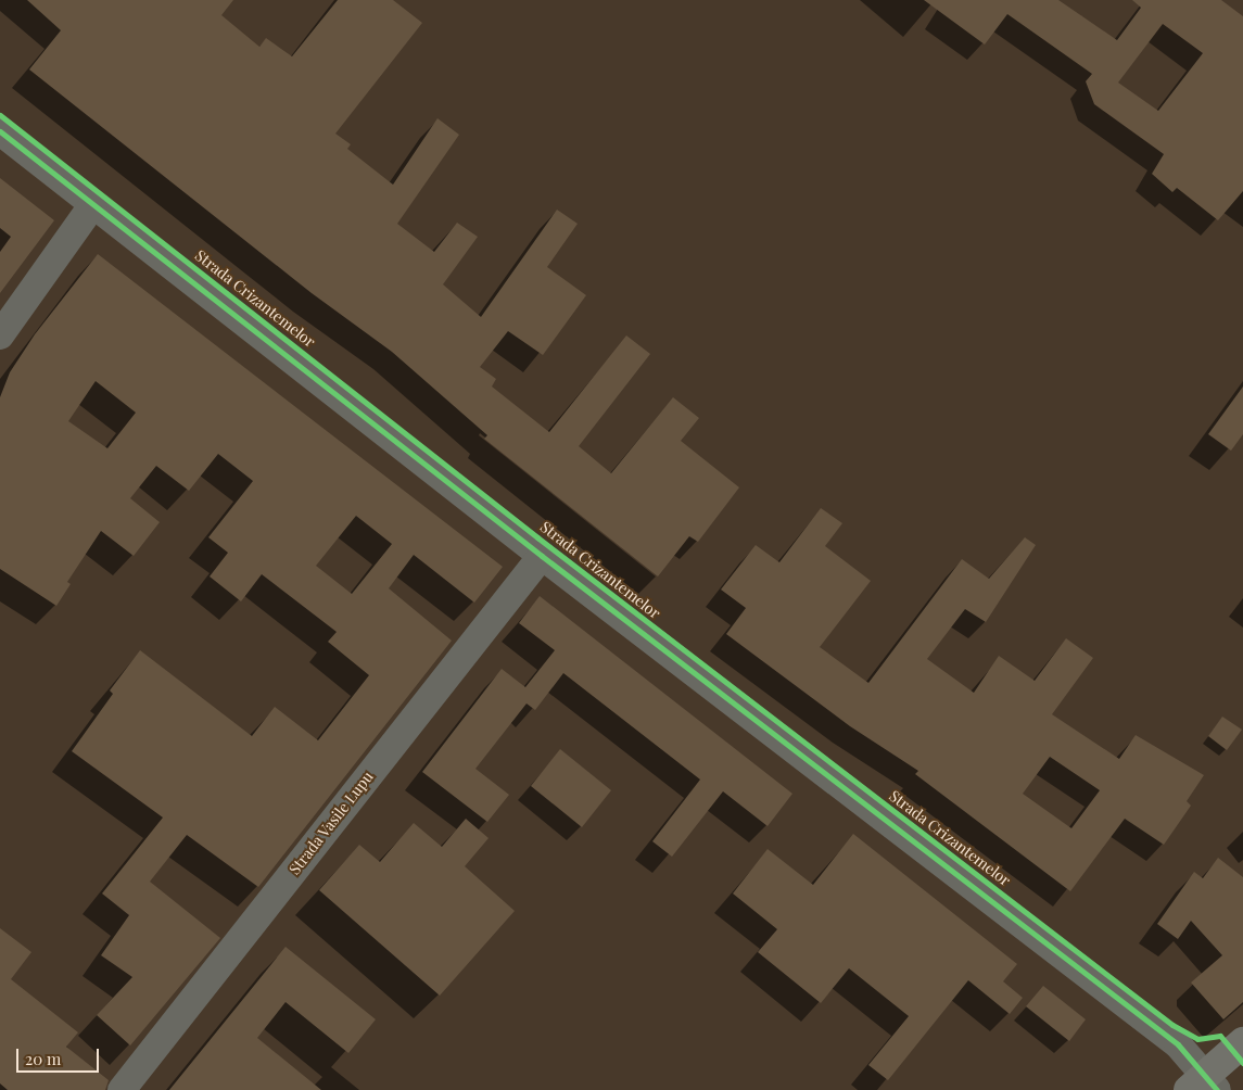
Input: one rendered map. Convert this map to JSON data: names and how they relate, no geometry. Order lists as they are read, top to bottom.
{
  "streets": {
    "street": ["Strada Crizantemelor", "Strada Vasile Lupu"]
  },
  "crossings": [
    ["Strada Crizantemelor", "Strada Vasile Lupu"]
  ],
  "scale_bar": "20 m"
}
